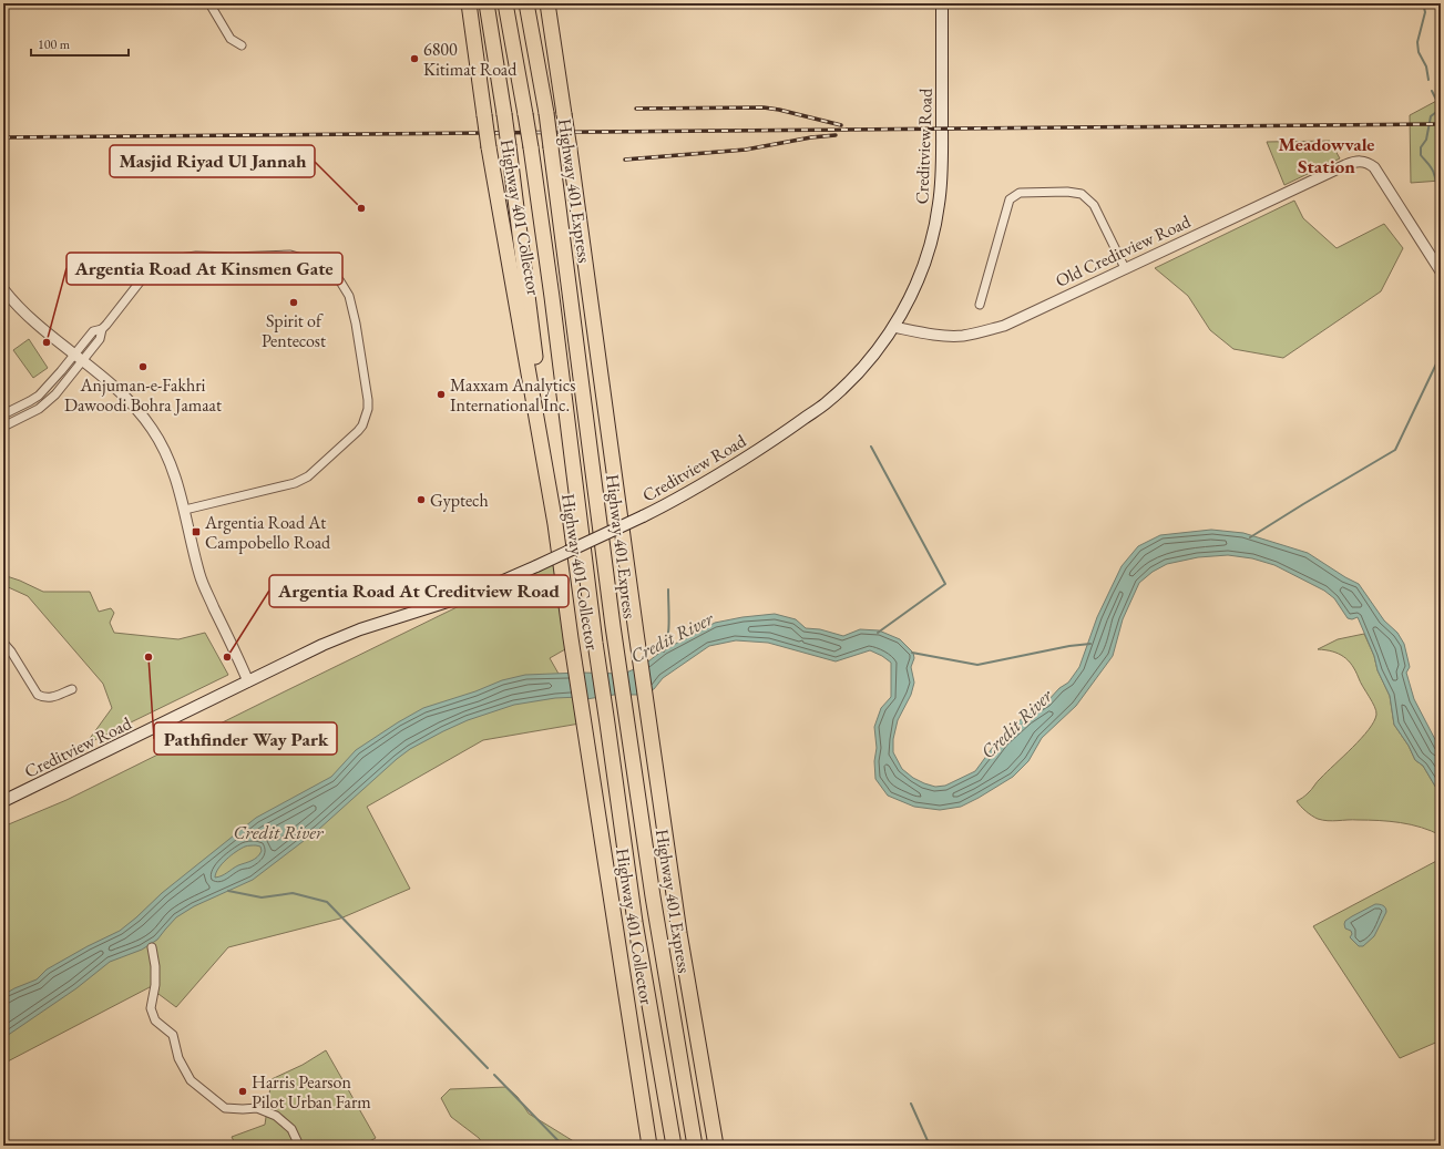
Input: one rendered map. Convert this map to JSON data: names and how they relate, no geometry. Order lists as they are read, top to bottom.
{
  "streets": {
    "highway": ["Highway 401 Express", "Highway 401 Collector"],
    "main road": ["Creditview Road"],
    "street": ["Old Creditview Road"]
  },
  "crossings": [
    ["Creditview Road", "Old Creditview Road"]
  ],
  "districts": ["Meadowvale Station"],
  "water": ["Credit River"],
  "places": {
    "other": [
      "6800 Kitimat Road",
      "Masjid Riyad Ul Jannah",
      "Spirit of Pentecost",
      "Argentia Road At Kinsmen Gate",
      "Anjuman-e-Fakhri Dawoodi Bohra Jamaat",
      "Maxxam Analytics International Inc.",
      "Gyptech",
      "Pathfinder Way Park",
      "Argentia Road At Creditview Road",
      "Harris Pearson Pilot Urban Farm"
    ],
    "transit": ["Argentia Road At Campobello Road"]
  },
  "scale_bar": "100 m"
}
